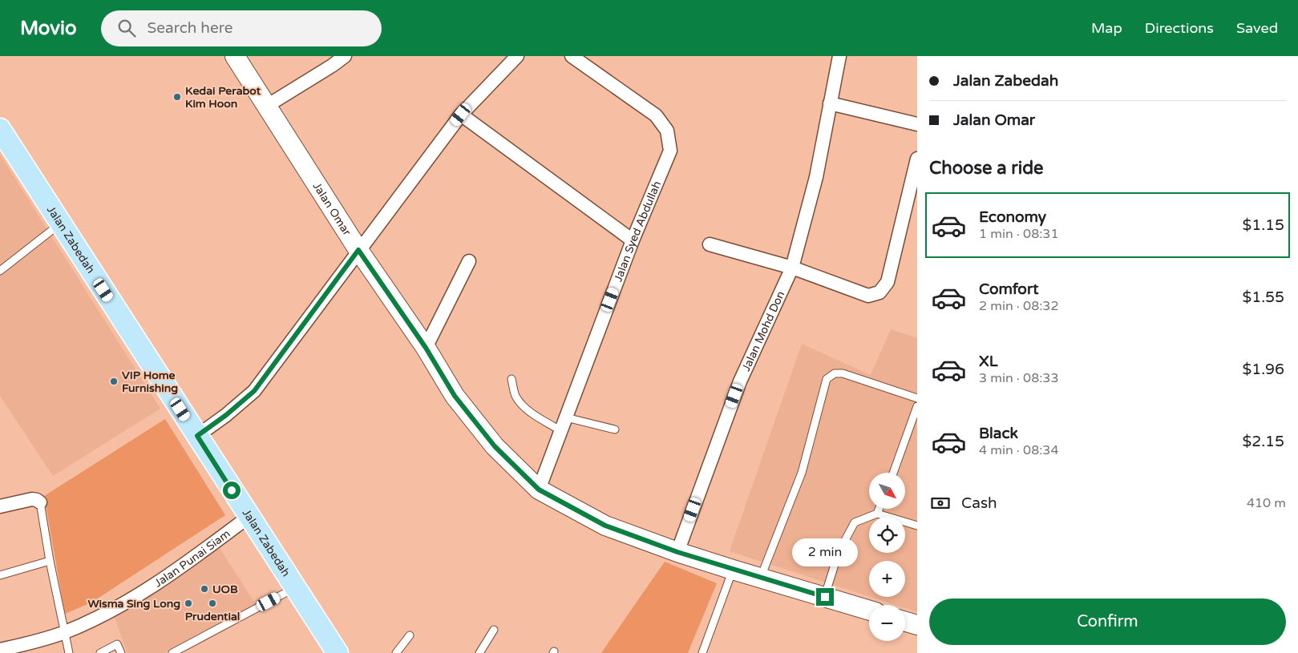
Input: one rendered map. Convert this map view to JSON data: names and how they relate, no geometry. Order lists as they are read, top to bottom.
{
  "streets": {
    "main road": ["Jalan Zabedah"],
    "street": [
      "Jalan Omar",
      "Jalan Syed Abdullah",
      "Jalan Mohd Don",
      "Jalan Punai Siam"
    ]
  },
  "crossings": [
    ["Jalan Omar", "Jalan Syed Abdullah"],
    ["Jalan Omar", "Jalan Mohd Don"],
    ["Jalan Zabedah", "Jalan Punai Siam"]
  ],
  "places": [
    "Kedai Perabot Kim Hoon",
    "VIP Home Furnishing",
    "UOB",
    "Wisma Sing Long",
    "Prudential"
  ],
  "north": "bottom right",
  "page": {
    "header": "Movio",
    "search": "Search here",
    "nav": ["Map", "Directions", "Saved"],
    "banner": ["Jalan Zabedah", "Jalan Omar"],
    "heading": "Choose a ride",
    "list": [
      {
        "name": "Economy",
        "note": "1 min · 08:31",
        "value": "$1.15"
      },
      {
        "name": "Comfort",
        "note": "2 min · 08:32",
        "value": "$1.55"
      },
      {
        "name": "XL",
        "note": "3 min · 08:33",
        "value": "$1.96"
      },
      {
        "name": "Black",
        "note": "4 min · 08:34",
        "value": "$2.15"
      }
    ],
    "map_buttons": ["+", "−"],
    "pay": ["Cash", "410 m"],
    "bubble": "2 min",
    "buttons": "Confirm"
  }
}
